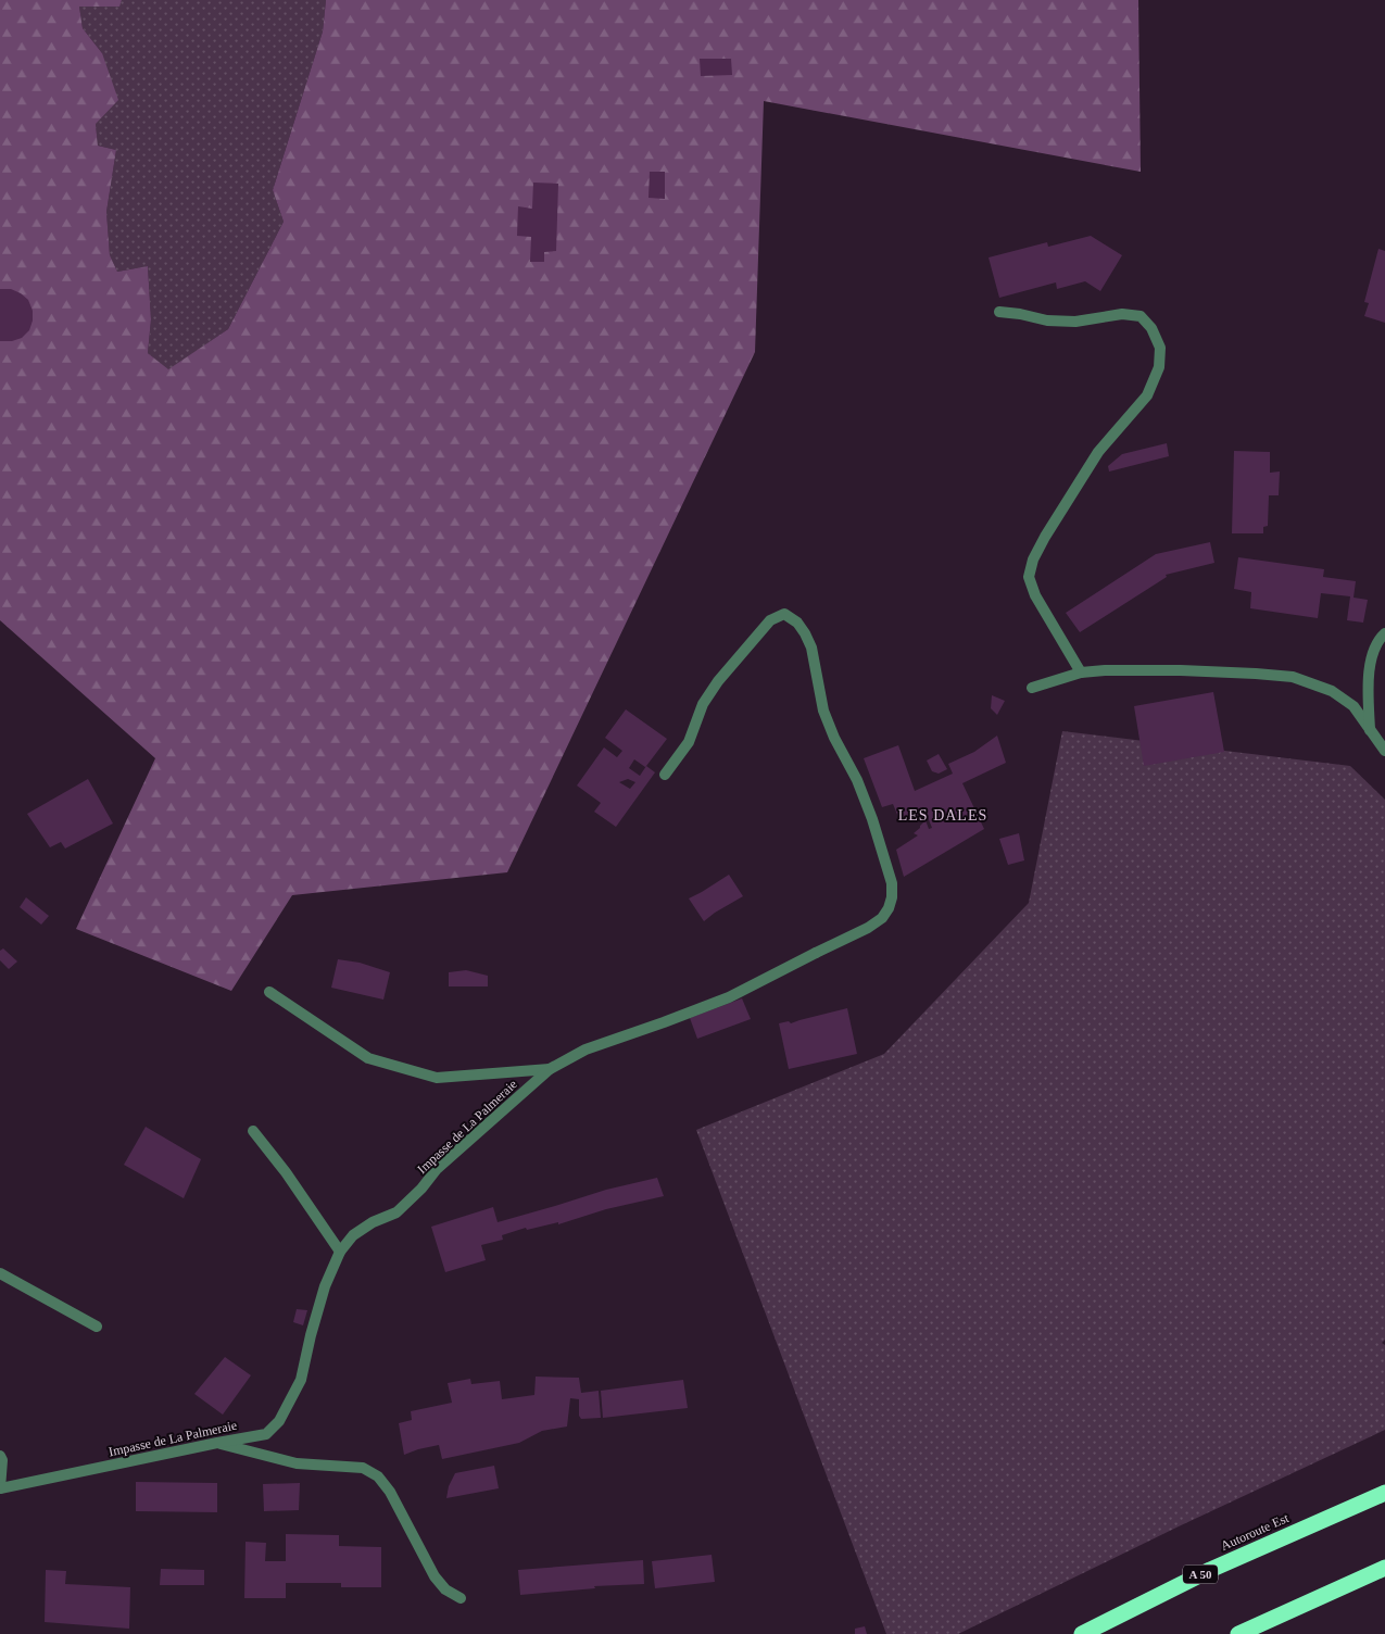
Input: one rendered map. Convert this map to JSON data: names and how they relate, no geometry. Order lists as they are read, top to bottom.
{
  "streets": {
    "highway": ["Autoroute Est", "A 50"],
    "street": ["Impasse de La Palmeraie"]
  },
  "districts": ["LES DALES"]
}
